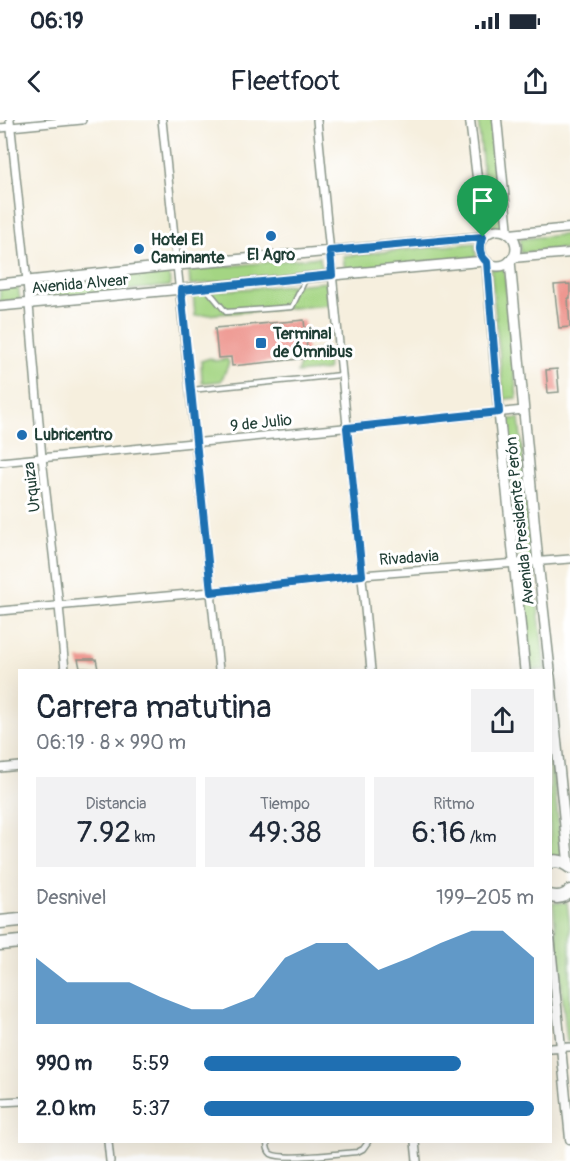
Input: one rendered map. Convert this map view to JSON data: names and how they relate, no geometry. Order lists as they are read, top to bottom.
{
  "streets": {
    "main road": ["Avenida Alvear", "Avenida Presidente Perón"],
    "street": ["9 de Julio", "Urquiza", "Rivadavia"]
  },
  "crossings": [
    ["Avenida Alvear", "Urquiza"],
    ["Avenida Alvear", "Avenida Presidente Perón"],
    ["9 de Julio", "Urquiza"],
    ["9 de Julio", "Avenida Presidente Perón"],
    ["Urquiza", "Rivadavia"],
    ["Avenida Presidente Perón", "Rivadavia"]
  ],
  "places": {
    "other": ["El Agro", "Hotel El Caminante", "Lubricentro"],
    "transit": ["Terminal de Ómnibus"]
  },
  "page": {
    "status": "06:19",
    "header": "Fleetfoot",
    "heading": ["Carrera matutina", "06:19 · 8 × 990 m"],
    "stats": [
      ["Distancia", "7.92 km"],
      ["Tiempo", "49:38"],
      ["Ritmo", "6:16 /km"]
    ],
    "chart": ["Desnivel", "199–205 m"],
    "list": [
      {
        "name": "990 m",
        "note": "5:59"
      },
      {
        "name": "2.0 km",
        "note": "5:37"
      }
    ]
  }
}
